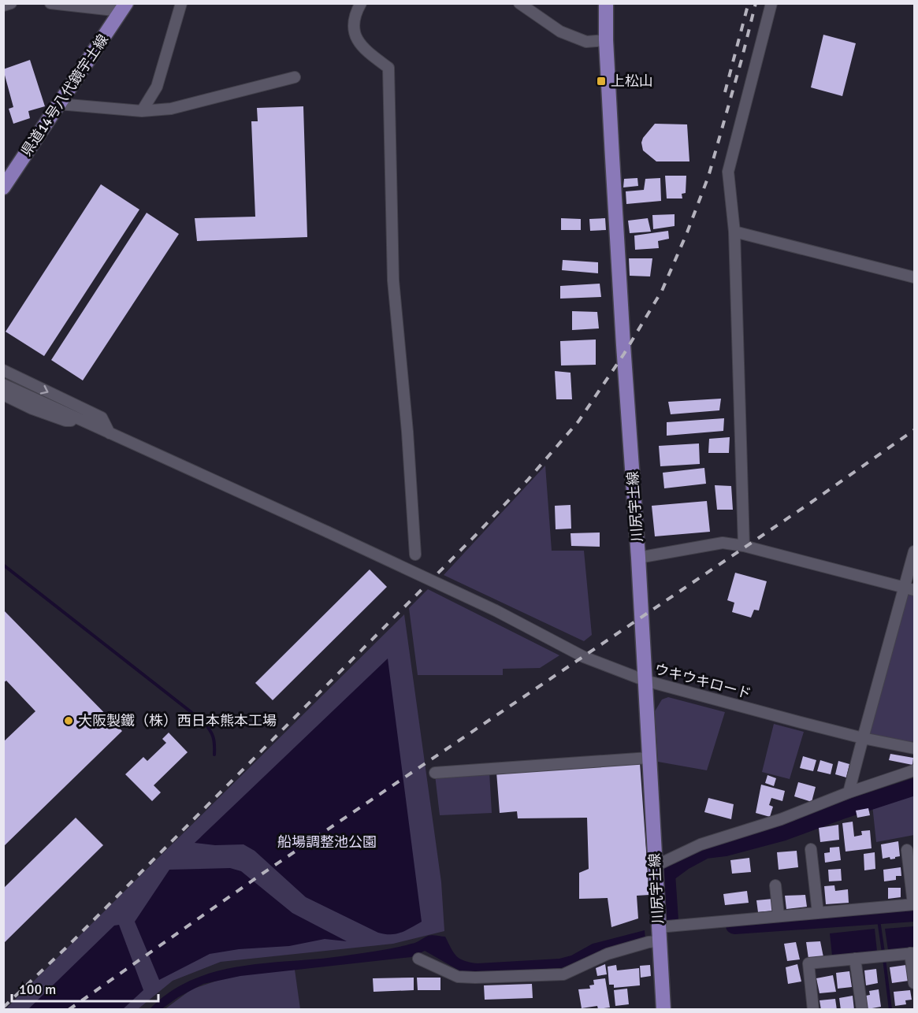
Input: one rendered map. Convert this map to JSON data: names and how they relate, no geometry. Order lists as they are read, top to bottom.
{
  "streets": {
    "main road": ["県道14号八代鏡宇土線", "川尻宇土線"],
    "street": ["ウキウキロード"]
  },
  "crossings": [
    ["川尻宇土線", "ウキウキロード"]
  ],
  "parks": ["船場調整池公園"],
  "places": {
    "transit": ["上松山"],
    "other": ["大阪製鐵（株）西日本熊本工場"]
  },
  "scale_bar": "100 m"
}
